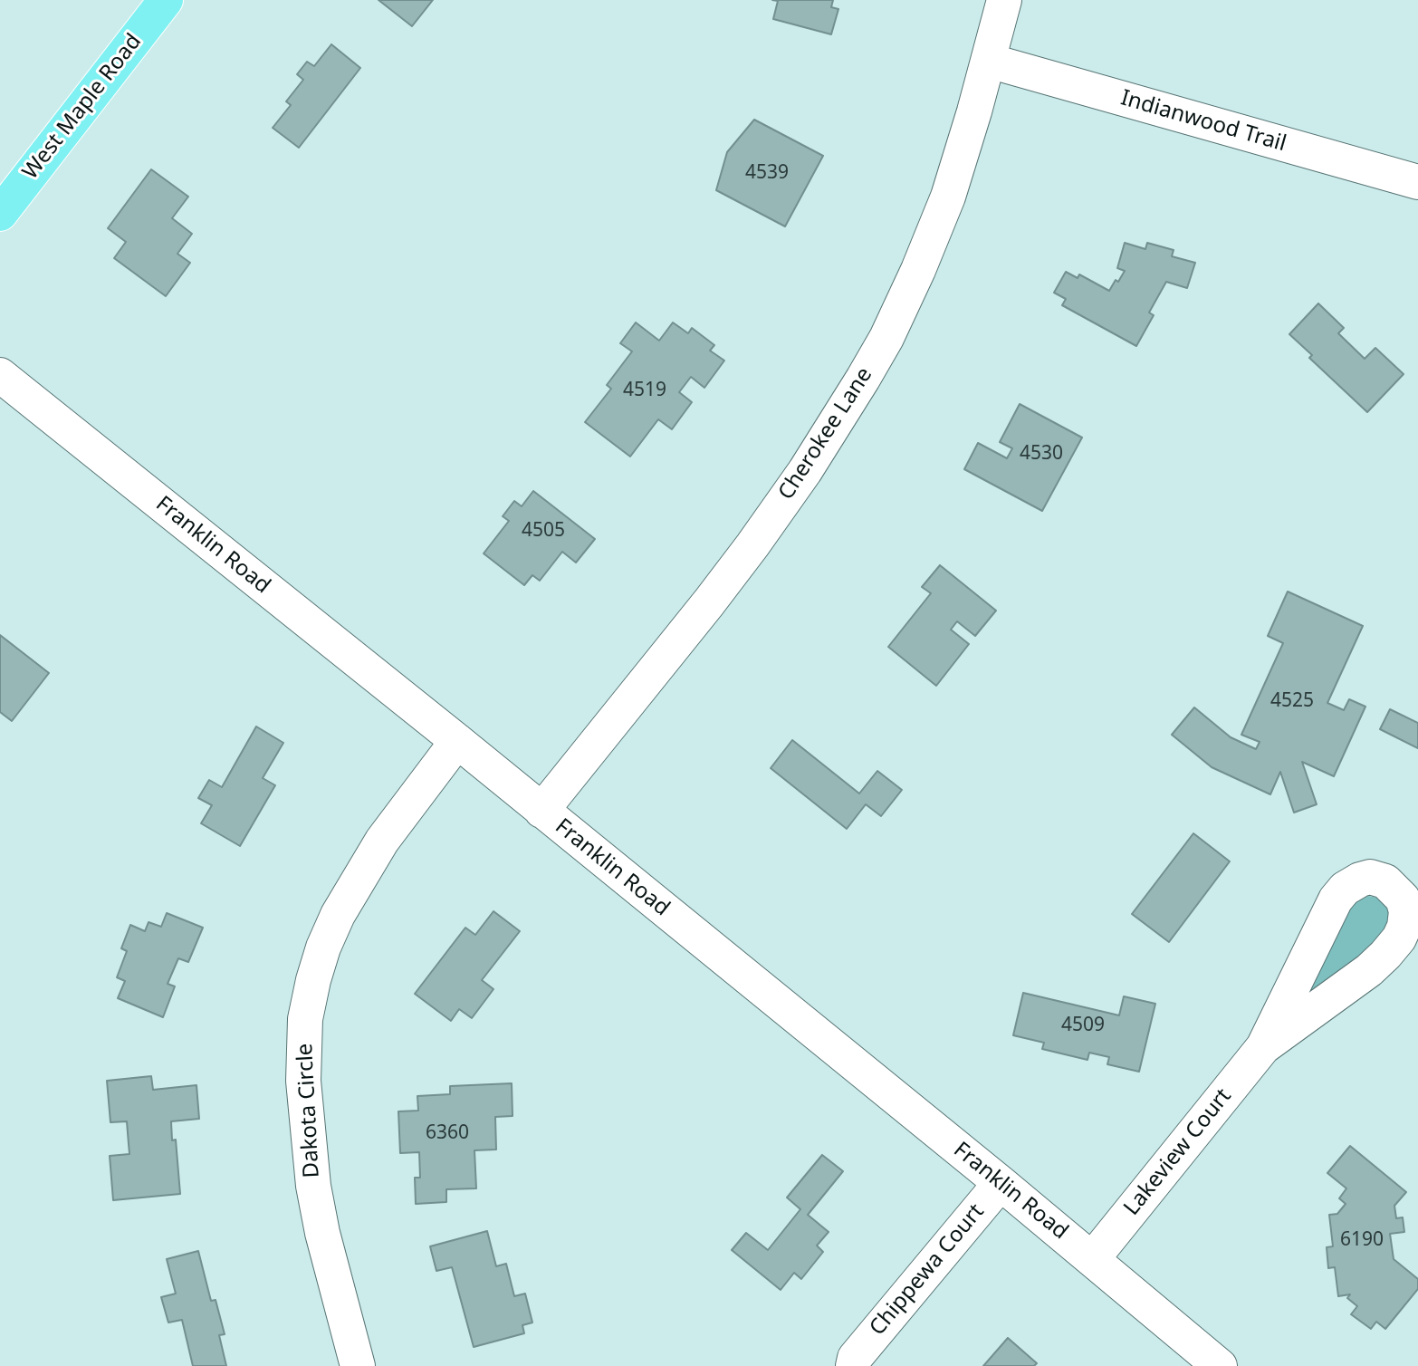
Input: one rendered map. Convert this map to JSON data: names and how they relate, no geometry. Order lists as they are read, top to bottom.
{
  "streets": {
    "main road": ["West Maple Road"],
    "street": [
      "Indianwood Trail",
      "Cherokee Lane",
      "Franklin Road",
      "Dakota Circle",
      "Lakeview Court",
      "Chippewa Court"
    ]
  },
  "crossings": [
    ["Indianwood Trail", "Cherokee Lane"],
    ["Cherokee Lane", "Franklin Road"],
    ["Franklin Road", "Dakota Circle"],
    ["Franklin Road", "Lakeview Court"],
    ["Franklin Road", "Chippewa Court"]
  ],
  "house_numbers": [
    "4539",
    "4519",
    "4530",
    "4505",
    "4525",
    "4509",
    "6360",
    "6190"
  ]
}
